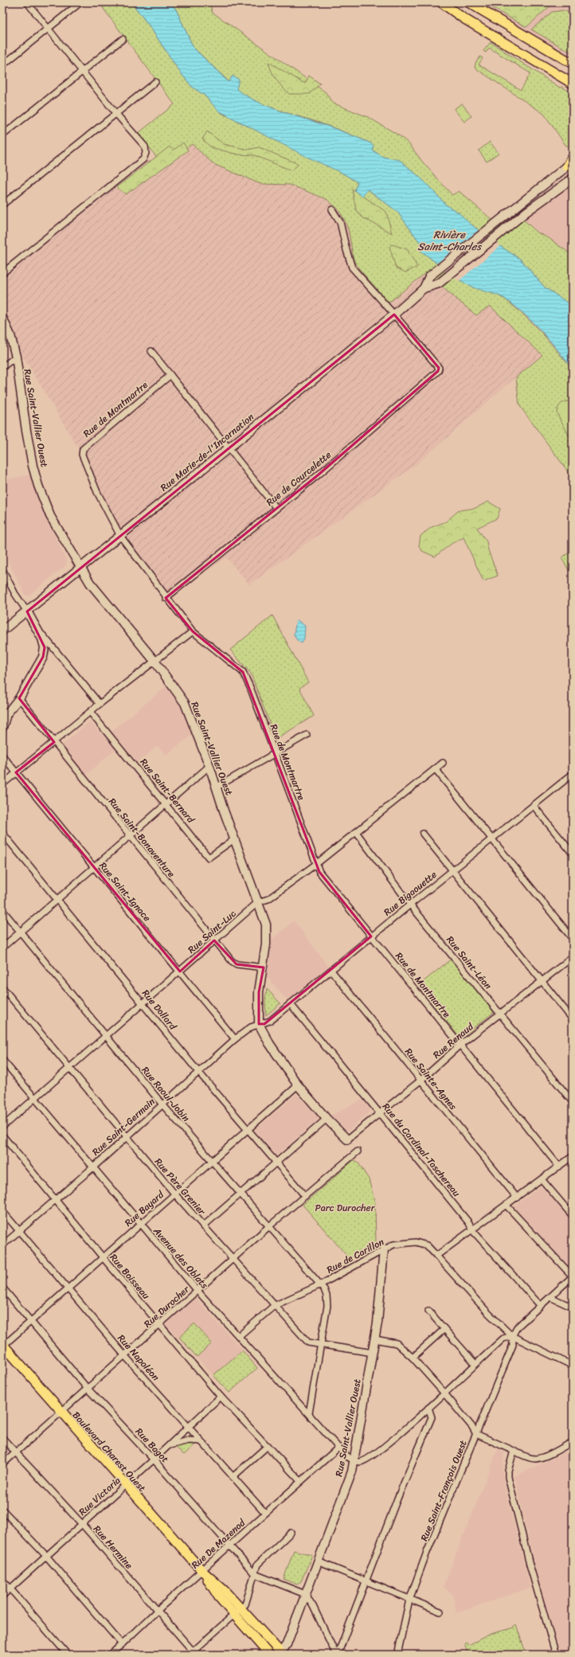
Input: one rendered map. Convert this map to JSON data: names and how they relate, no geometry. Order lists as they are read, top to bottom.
{
  "streets": {
    "main road": ["Boulevard Charest Ouest"],
    "street": [
      "Rue de Montmartre",
      "Rue Saint-Vallier Ouest",
      "Rue Marie-de-l'Incarnation",
      "Rue de Courcelette",
      "Rue Saint-Bernard",
      "Rue Saint-Bonaventure",
      "Rue Saint-Ignace",
      "Rue Bigaouette",
      "Rue Saint-Luc",
      "Rue Saint-Léon",
      "Rue Dollard",
      "Rue Renaud",
      "Rue Sainte-Agnes",
      "Rue Raoul-Jobin",
      "Rue Saint-Germain",
      "Rue du Cardinal-Taschereau",
      "Rue Père Grenier",
      "Rue Bayard",
      "Rue de Carillon",
      "Avenue des Oblats",
      "Rue Boisseau",
      "Rue Durocher",
      "Rue Napoléon",
      "Rue Bagot",
      "Rue Saint-François Ouest",
      "Rue Victoria",
      "Rue De Mazenod",
      "Rue Hermine"
    ]
  },
  "crossings": [
    ["Rue de Montmartre", "Rue Marie-de-l'Incarnation"],
    ["Rue de Montmartre", "Rue de Courcelette"],
    ["Rue de Montmartre", "Rue Bigaouette"],
    ["Rue de Montmartre", "Rue Saint-Luc"],
    ["Rue de Montmartre", "Rue Renaud"],
    ["Rue Saint-Vallier Ouest", "Rue Marie-de-l'Incarnation"],
    ["Rue Saint-Vallier Ouest", "Rue Saint-Bernard"],
    ["Rue Saint-Vallier Ouest", "Rue Saint-Bonaventure"],
    ["Rue Saint-Vallier Ouest", "Rue Bigaouette"],
    ["Rue Saint-Vallier Ouest", "Rue Saint-Luc"],
    ["Rue Saint-Vallier Ouest", "Rue Renaud"],
    ["Rue Saint-Vallier Ouest", "Rue Saint-Germain"],
    ["Rue Saint-Vallier Ouest", "Rue Père Grenier"],
    ["Rue Saint-Vallier Ouest", "Rue Bayard"],
    ["Rue Saint-Vallier Ouest", "Rue de Carillon"],
    ["Rue Saint-Vallier Ouest", "Avenue des Oblats"],
    ["Rue Saint-Vallier Ouest", "Rue Bagot"],
    ["Rue Saint-Vallier Ouest", "Boulevard Charest Ouest"],
    ["Rue Marie-de-l'Incarnation", "Rue de Courcelette"],
    ["Rue Saint-Bonaventure", "Rue Saint-Luc"],
    ["Rue Saint-Ignace", "Rue Saint-Luc"],
    ["Rue Saint-Ignace", "Rue Saint-Germain"],
    ["Rue Bigaouette", "Rue Saint-Léon"],
    ["Rue Bigaouette", "Rue Sainte-Agnes"],
    ["Rue Bigaouette", "Rue Saint-Germain"],
    ["Rue Bigaouette", "Rue du Cardinal-Taschereau"],
    ["Rue Saint-Luc", "Rue Saint-Léon"],
    ["Rue Saint-Luc", "Rue Dollard"],
    ["Rue Saint-Luc", "Rue Raoul-Jobin"],
    ["Rue Saint-Luc", "Rue Père Grenier"],
    ["Rue Saint-Luc", "Avenue des Oblats"],
    ["Rue Saint-Léon", "Rue Renaud"],
    ["Rue Dollard", "Rue Saint-Germain"],
    ["Rue Dollard", "Rue Bayard"],
    ["Rue Dollard", "Rue Durocher"],
    ["Rue Renaud", "Rue Sainte-Agnes"],
    ["Rue Renaud", "Rue du Cardinal-Taschereau"],
    ["Rue Raoul-Jobin", "Rue Saint-Germain"],
    ["Rue Raoul-Jobin", "Rue Père Grenier"],
    ["Rue Raoul-Jobin", "Rue Bayard"],
    ["Rue Raoul-Jobin", "Rue de Carillon"],
    ["Rue Raoul-Jobin", "Avenue des Oblats"],
    ["Rue Raoul-Jobin", "Rue Durocher"],
    ["Rue Saint-Germain", "Rue Père Grenier"],
    ["Rue Saint-Germain", "Avenue des Oblats"],
    ["Rue Saint-Germain", "Rue Boisseau"],
    ["Rue Saint-Germain", "Rue Napoléon"],
    ["Rue Père Grenier", "Rue Bayard"],
    ["Rue Père Grenier", "Rue de Carillon"],
    ["Rue Père Grenier", "Rue Durocher"],
    ["Rue Bayard", "Avenue des Oblats"],
    ["Rue Bayard", "Rue Boisseau"],
    ["Rue Bayard", "Rue Napoléon"],
    ["Rue Bayard", "Rue Bagot"],
    ["Rue Bayard", "Boulevard Charest Ouest"],
    ["Rue de Carillon", "Avenue des Oblats"],
    ["Rue de Carillon", "Rue Saint-François Ouest"],
    ["Avenue des Oblats", "Rue Durocher"],
    ["Avenue des Oblats", "Rue De Mazenod"],
    ["Rue Boisseau", "Rue Durocher"],
    ["Rue Boisseau", "Rue Victoria"],
    ["Rue Boisseau", "Rue De Mazenod"],
    ["Rue Durocher", "Rue Napoléon"],
    ["Rue Durocher", "Rue Bagot"],
    ["Rue Durocher", "Boulevard Charest Ouest"],
    ["Rue Durocher", "Rue Hermine"],
    ["Rue Napoléon", "Rue Victoria"],
    ["Rue Napoléon", "Rue De Mazenod"],
    ["Rue Bagot", "Rue Victoria"],
    ["Rue Bagot", "Rue De Mazenod"],
    ["Boulevard Charest Ouest", "Rue Victoria"],
    ["Boulevard Charest Ouest", "Rue De Mazenod"],
    ["Rue Victoria", "Rue Hermine"],
    ["Rue De Mazenod", "Rue Hermine"]
  ],
  "water": ["Rivière Saint-Charles"],
  "parks": ["Parc Durocher"]
}
